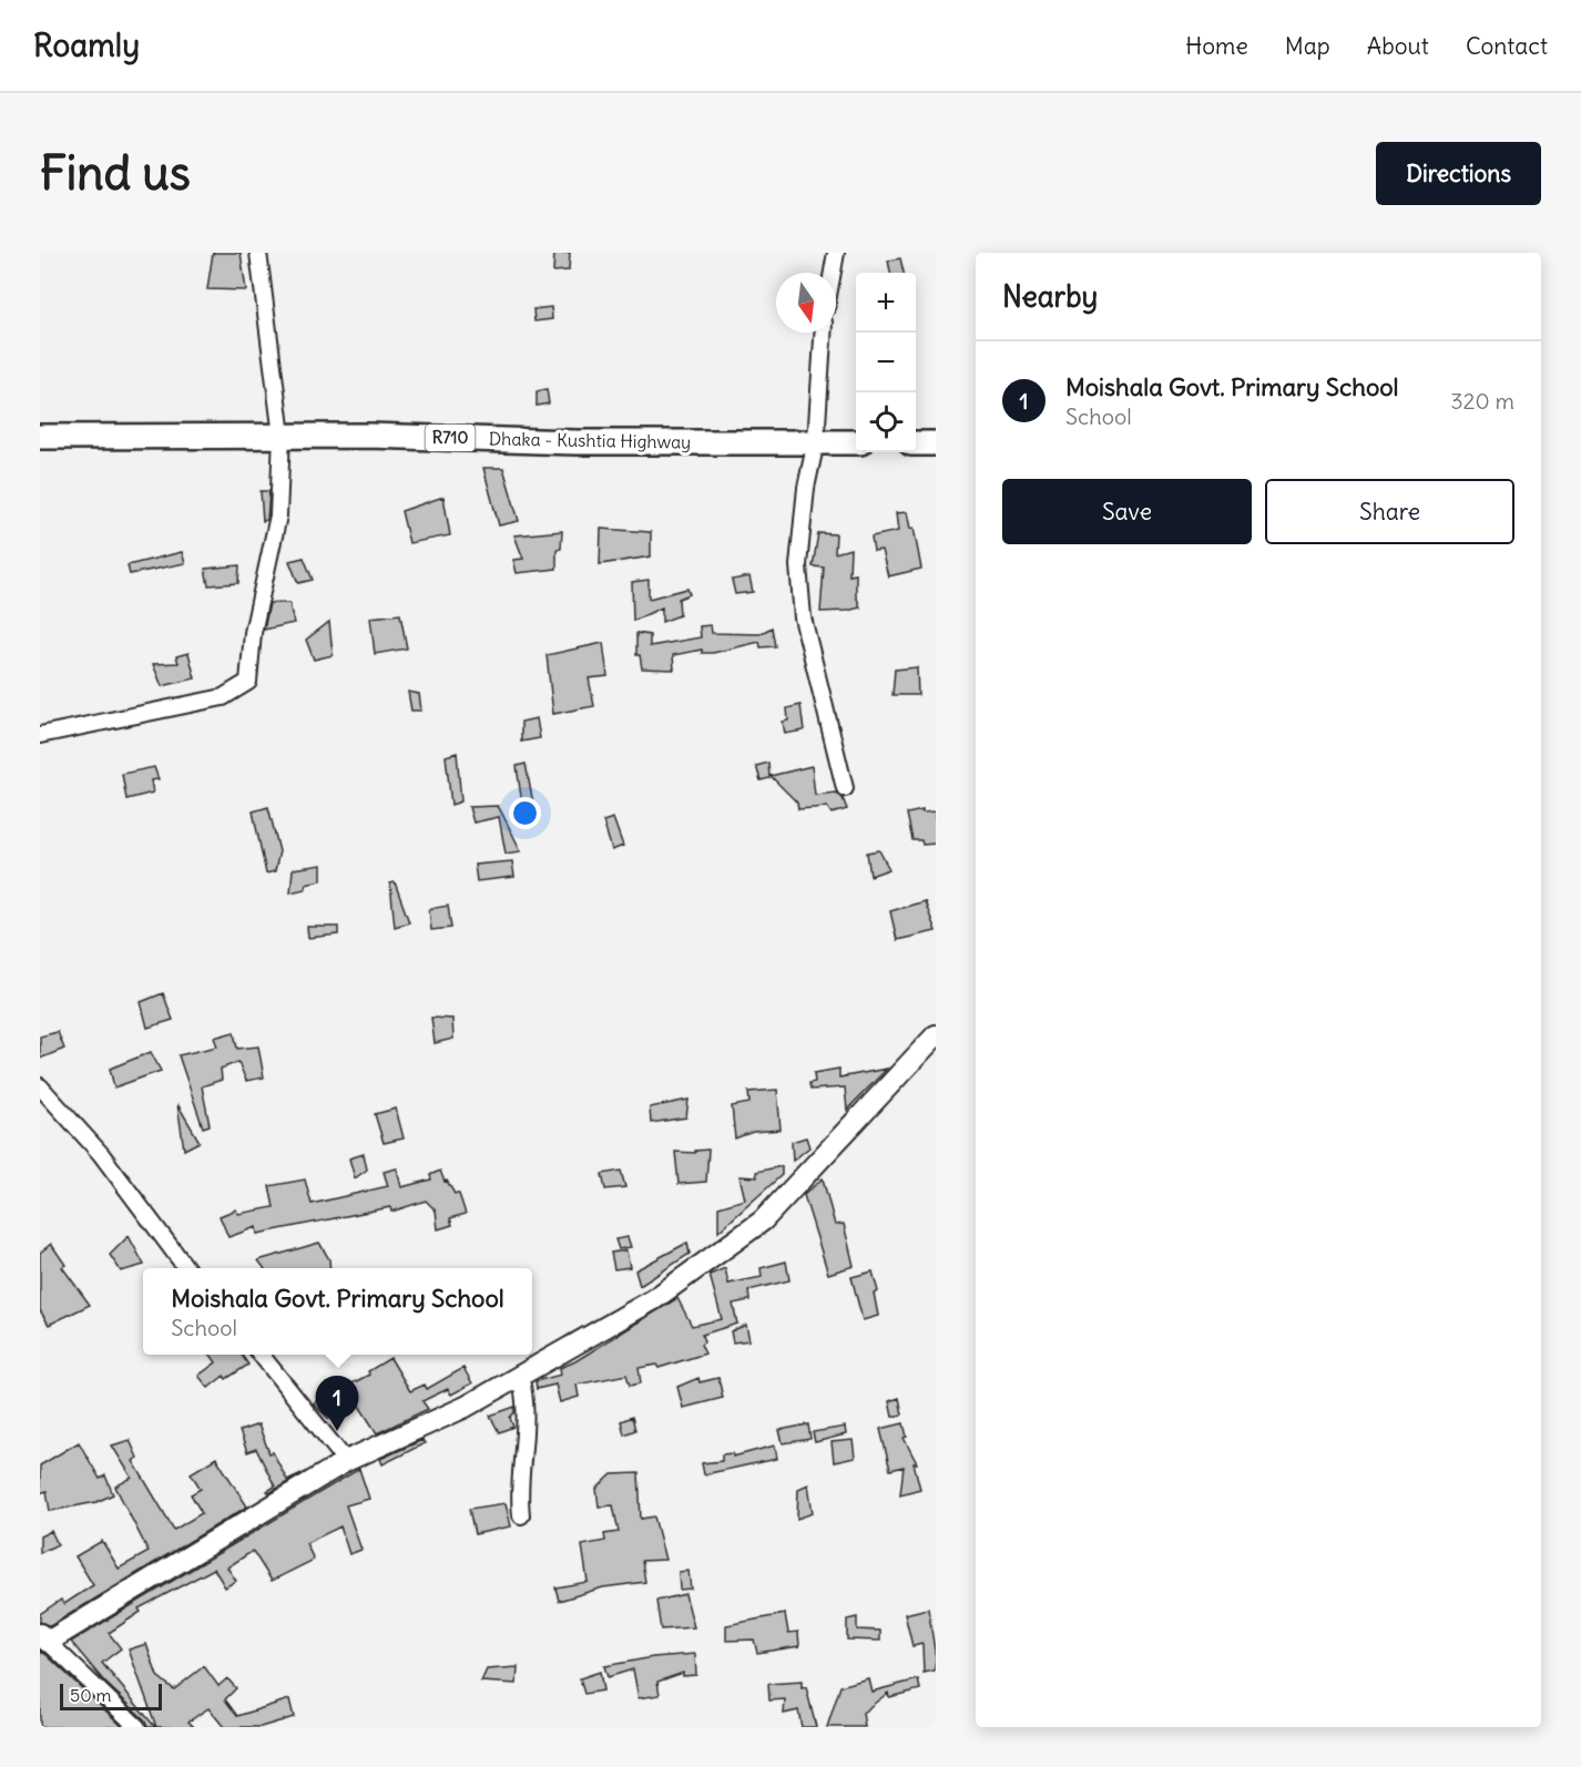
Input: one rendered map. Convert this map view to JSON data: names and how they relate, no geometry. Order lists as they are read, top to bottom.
{
  "streets": {
    "main road": ["R710", "Dhaka - Kushtia Highway"]
  },
  "scale_bar": "50 m",
  "north": "bottom",
  "page": {
    "header": "Roamly",
    "nav": [
      "Home",
      "Map",
      "About",
      "Contact"
    ],
    "buttons": [
      "Directions",
      ["Save", "Share"]
    ],
    "title": "Find us",
    "heading": "Nearby",
    "map_buttons": ["+", "−"],
    "list": [
      {
        "mark": "1",
        "name": "Moishala Govt. Primary School",
        "note": "School",
        "value": "320 m"
      }
    ],
    "popup": ["Moishala Govt. Primary School", "School"],
    "pins": "1",
    "scale": "50 m"
  }
}
